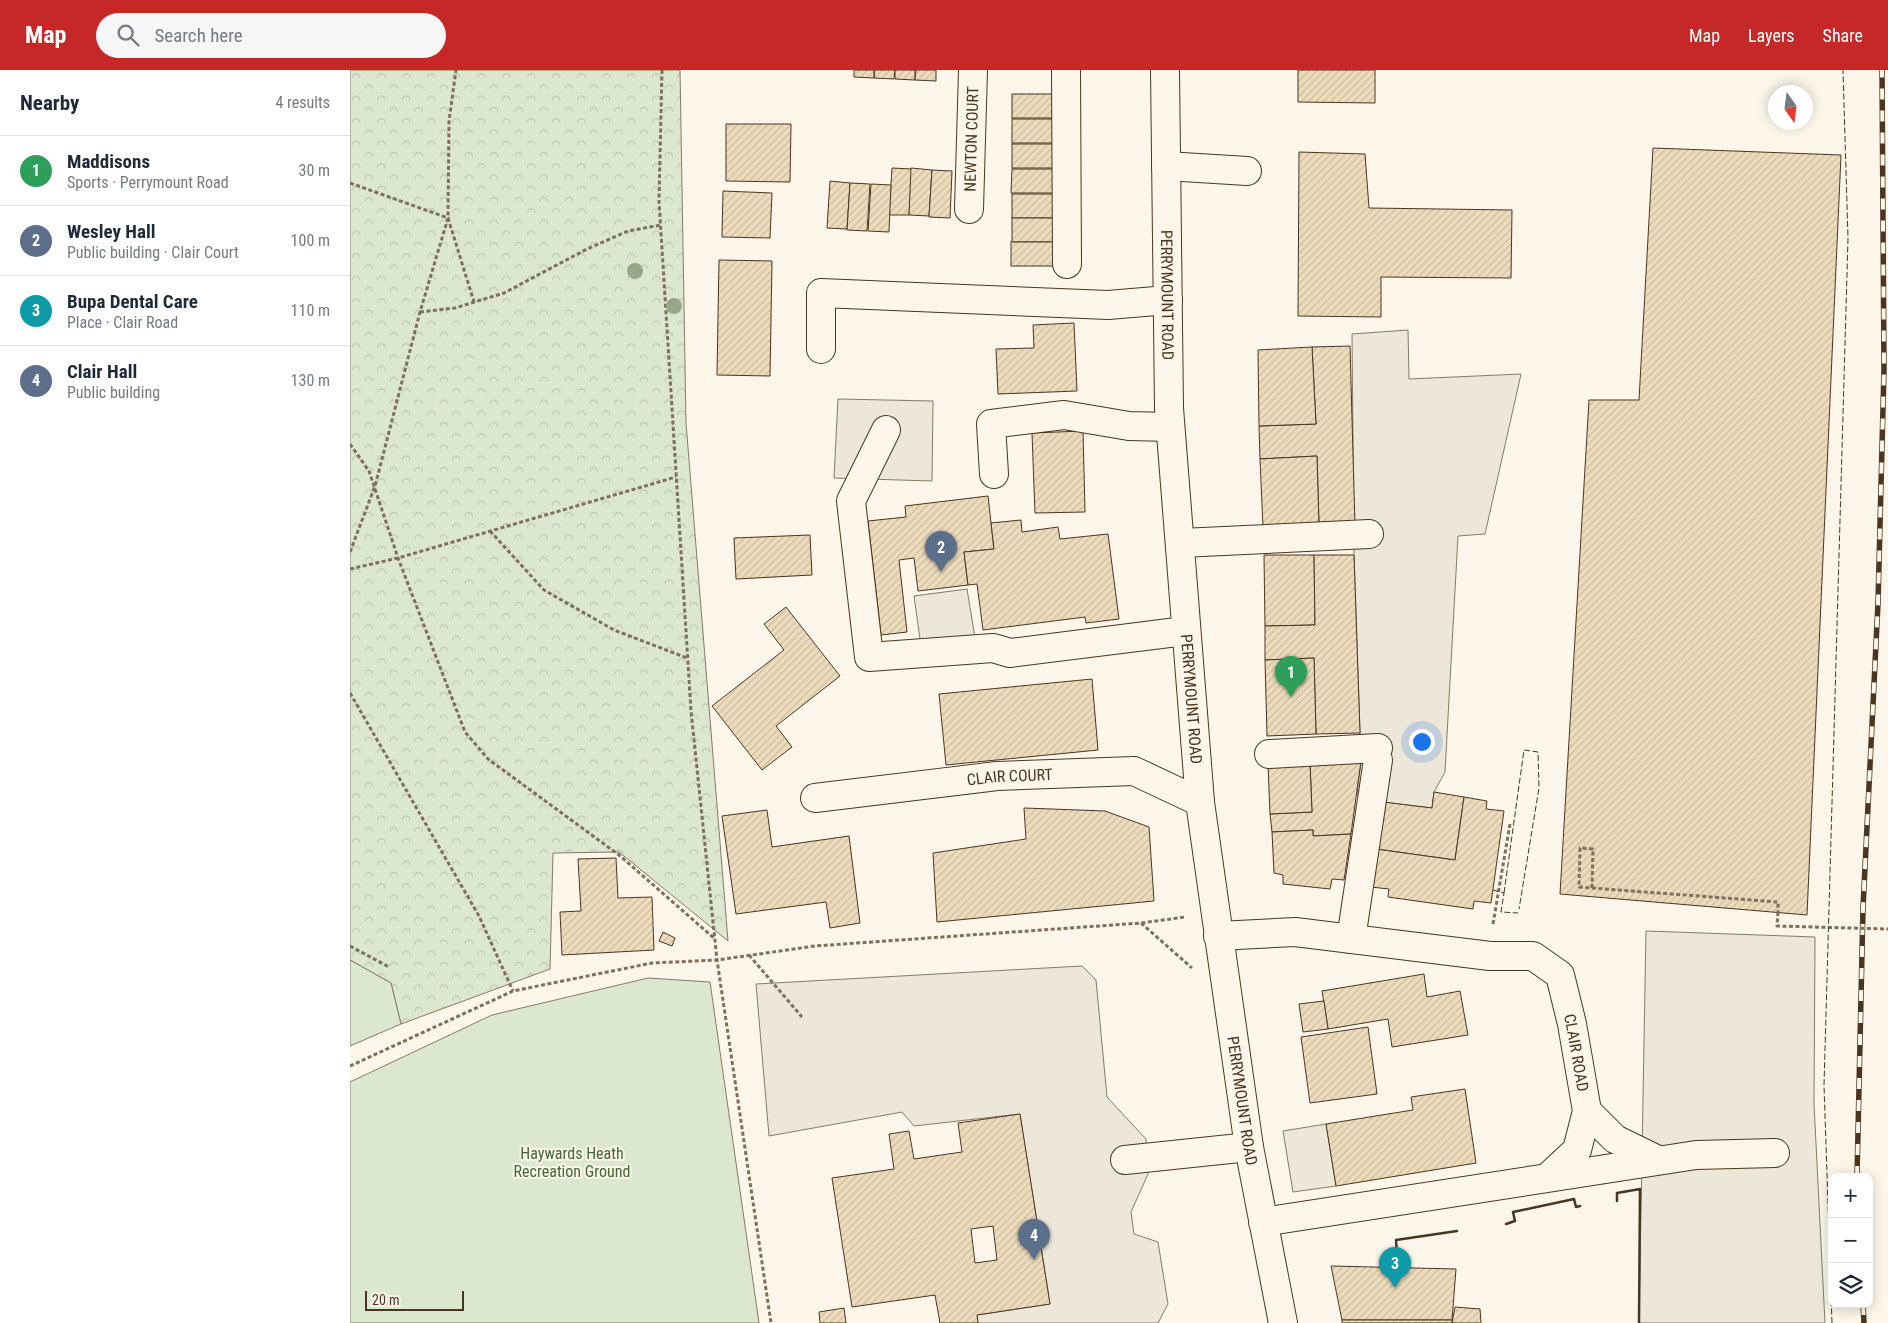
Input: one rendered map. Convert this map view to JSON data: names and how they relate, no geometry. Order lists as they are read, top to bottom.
{
  "streets": {
    "street": [
      "NEWTON COURT",
      "PERRYMOUNT ROAD",
      "CLAIR COURT",
      "CLAIR ROAD"
    ]
  },
  "crossings": [
    ["PERRYMOUNT ROAD", "CLAIR COURT"],
    ["PERRYMOUNT ROAD", "CLAIR ROAD"]
  ],
  "parks": ["Haywards Heath Recreation Ground"],
  "scale_bar": "20 m",
  "north": "bottom",
  "page": {
    "header": "Map",
    "search": "Search here",
    "nav": ["Map", "Layers", "Share"],
    "heading": ["Nearby", "4 results"],
    "list": [
      {
        "mark": "1",
        "name": "Maddisons",
        "note": "Sports · Perrymount Road",
        "value": "30 m"
      },
      {
        "mark": "2",
        "name": "Wesley Hall",
        "note": "Public building · Clair Court",
        "value": "100 m"
      },
      {
        "mark": "3",
        "name": "Bupa Dental Care",
        "note": "Place · Clair Road",
        "value": "110 m"
      },
      {
        "mark": "4",
        "name": "Clair Hall",
        "note": "Public building",
        "value": "130 m"
      }
    ],
    "pins": [
      "2",
      "1",
      "4",
      "3"
    ],
    "map_buttons": ["+", "−"],
    "scale": "20 m"
  }
}
